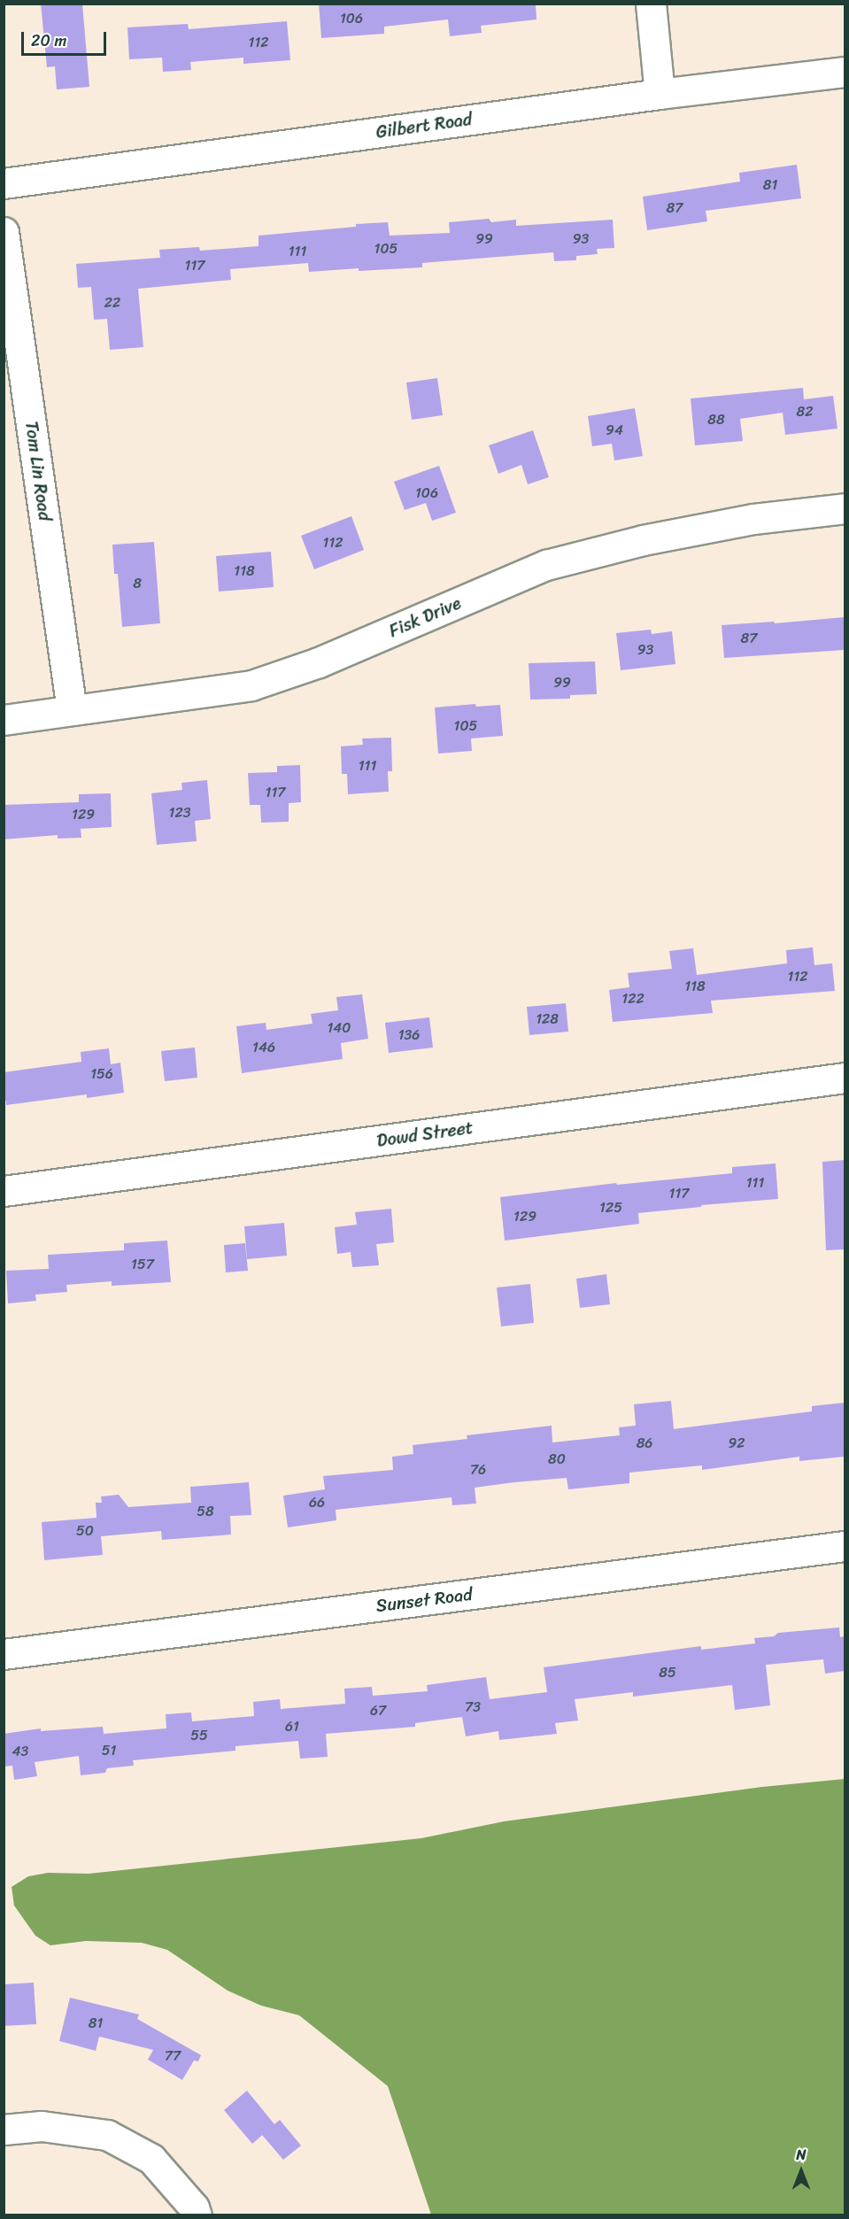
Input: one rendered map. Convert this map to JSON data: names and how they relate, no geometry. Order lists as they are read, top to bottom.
{
  "streets": {
    "street": [
      "Gilbert Road",
      "Tom Lin Road",
      "Fisk Drive",
      "Dowd Street",
      "Sunset Road"
    ]
  },
  "crossings": [
    ["Tom Lin Road", "Fisk Drive"]
  ],
  "house_numbers": [
    "106",
    "112",
    "81",
    "87",
    "99",
    "93",
    "105",
    "111",
    "117",
    "22",
    "82",
    "88",
    "94",
    "106",
    "112",
    "118",
    "8",
    "87",
    "93",
    "99",
    "105",
    "111",
    "117",
    "123",
    "129",
    "112",
    "118",
    "122",
    "128",
    "140",
    "136",
    "146",
    "156",
    "111",
    "117",
    "125",
    "129",
    "157",
    "86",
    "92",
    "80",
    "76",
    "66",
    "58",
    "50",
    "85",
    "73",
    "67",
    "61",
    "55",
    "51",
    "43",
    "81",
    "77"
  ],
  "scale_bar": "20 m",
  "north": "top"
}
